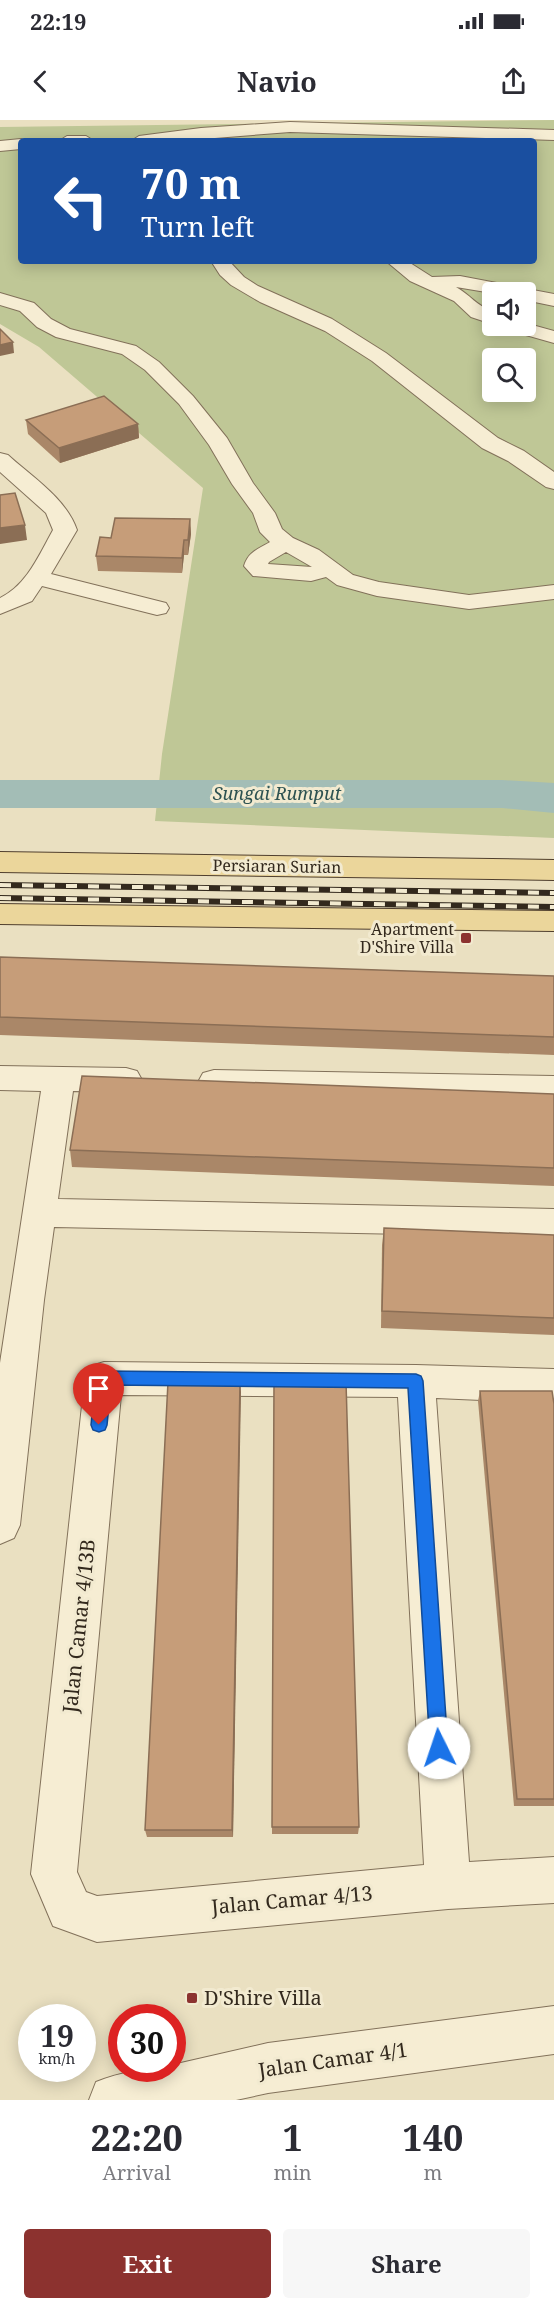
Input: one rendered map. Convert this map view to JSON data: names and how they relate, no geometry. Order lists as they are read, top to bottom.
{
  "streets": {
    "main road": ["Persiaran Surian"],
    "street": ["Jalan Camar 4/13B", "Jalan Camar 4/13", "Jalan Camar 4/1"]
  },
  "crossings": [
    ["Jalan Camar 4/13B", "Jalan Camar 4/13"]
  ],
  "water": ["Sungai Rumput"],
  "places": {
    "transit": ["Apartment D'Shire Villa", "D'Shire Villa"]
  },
  "page": {
    "status": "22:19",
    "header": "Navio",
    "turn": ["70 m", "Turn left"],
    "speed": "19 km/h",
    "limit": "30",
    "eta": [
      "22:20",
      "Arrival",
      "1",
      "min",
      "140",
      "m"
    ],
    "buttons": ["Exit", "Share"]
  }
}
